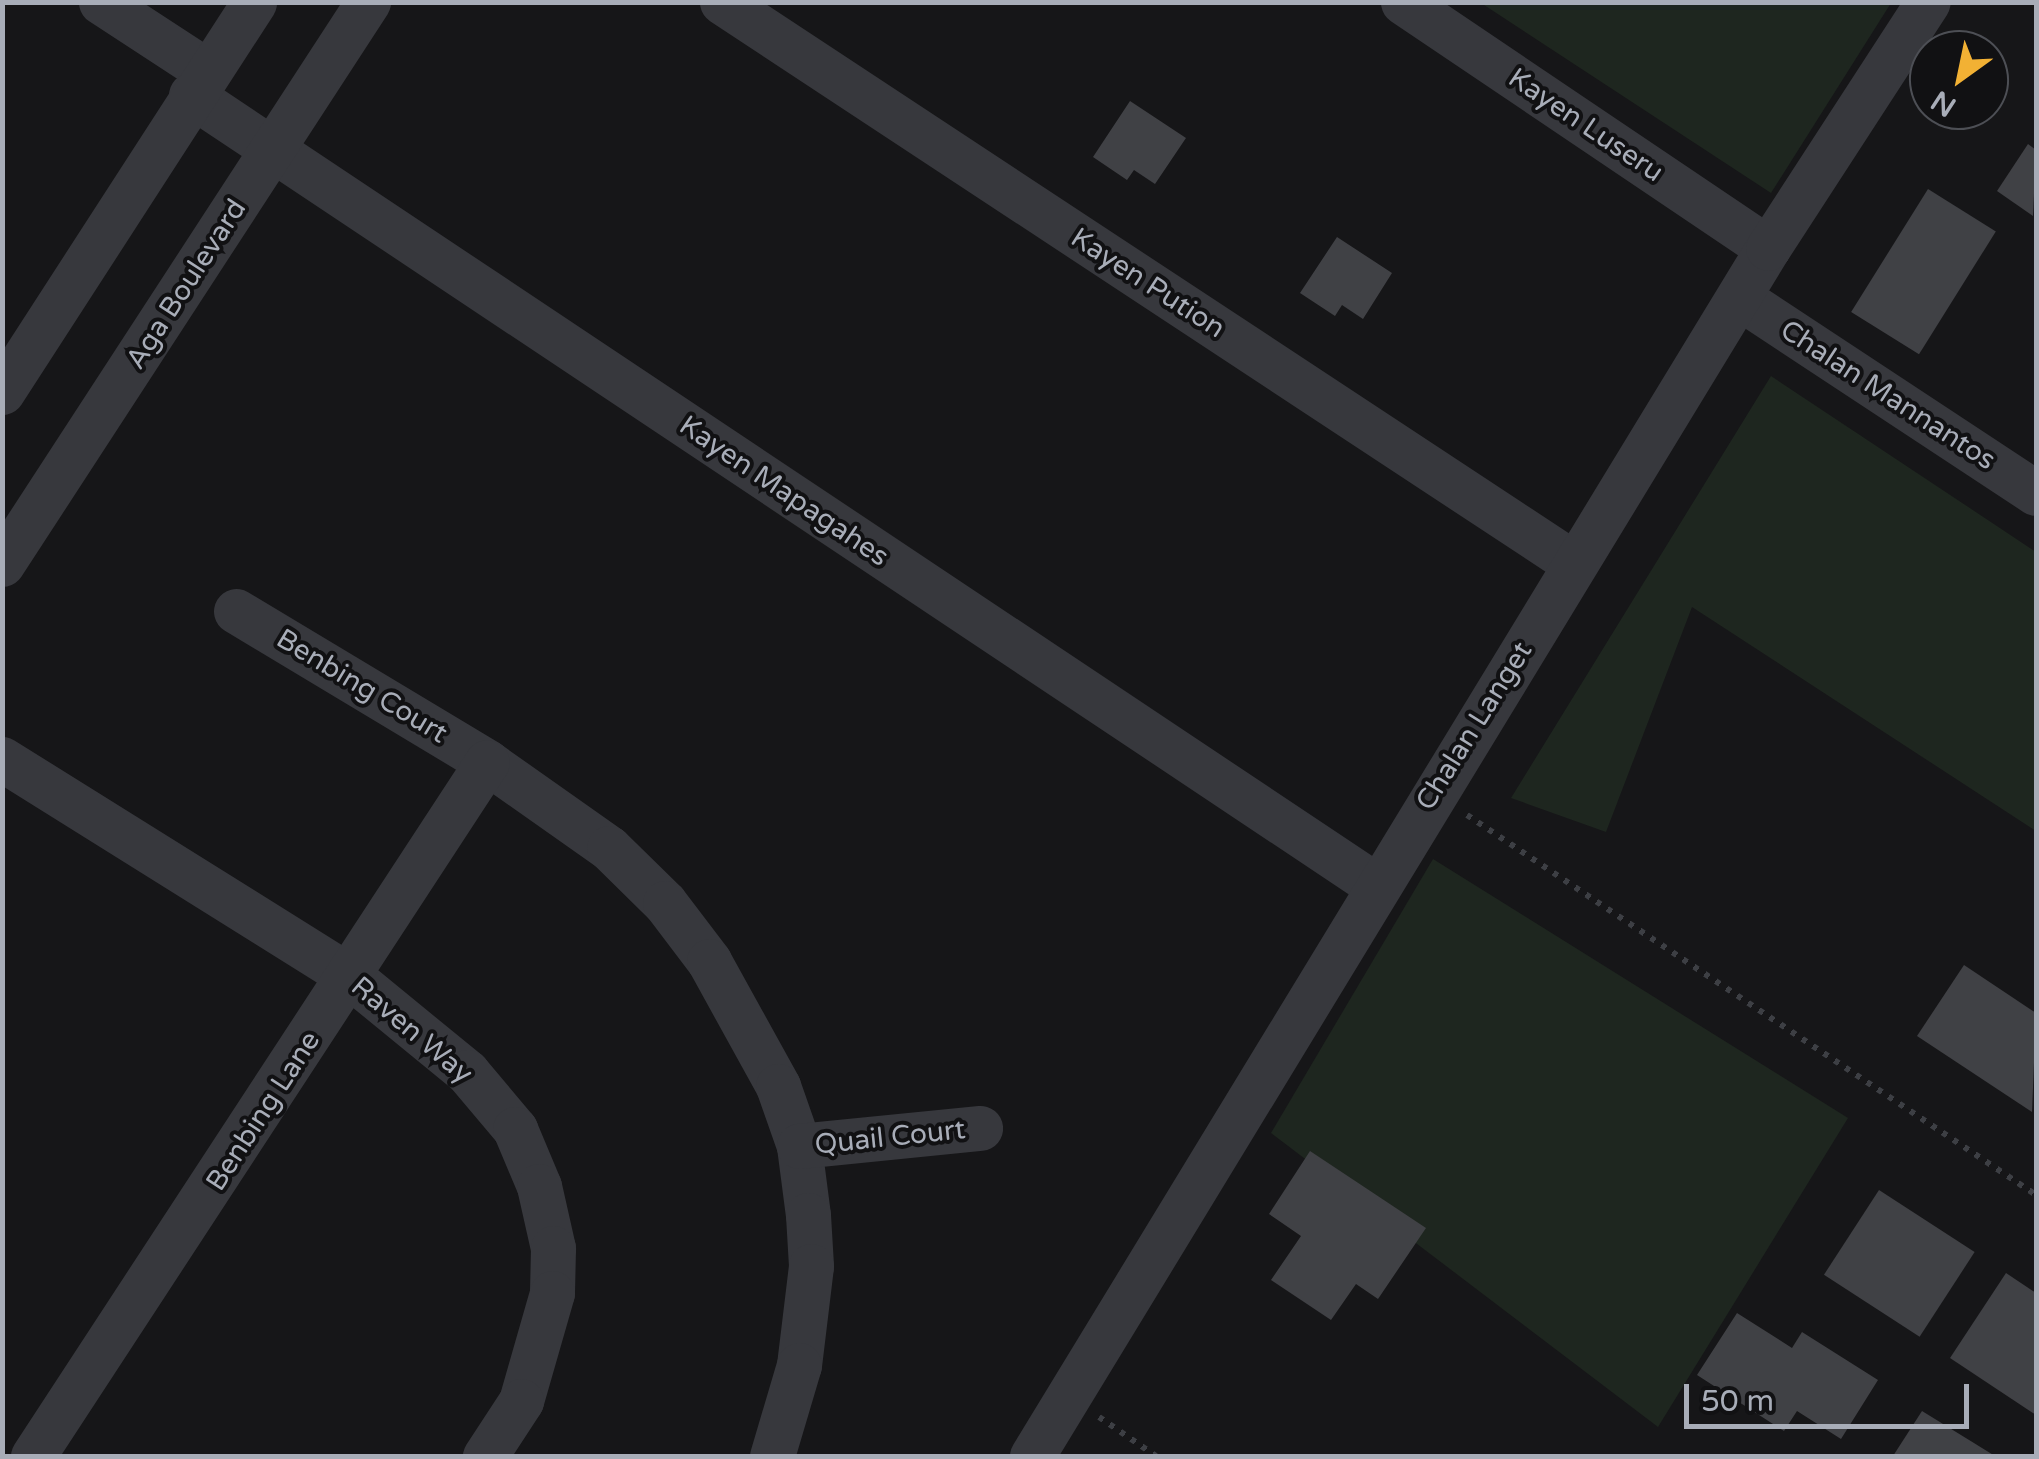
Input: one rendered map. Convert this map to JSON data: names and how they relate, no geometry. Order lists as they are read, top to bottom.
{
  "streets": {
    "street": [
      "Kayen Luseru",
      "Kayen Pution",
      "Aga Boulevard",
      "Chalan Mannantos",
      "Kayen Mapagahes",
      "Benbing Court",
      "Chalan Langet",
      "Raven Way",
      "Benbing Lane",
      "Quail Court"
    ]
  },
  "crossings": [
    ["Kayen Luseru", "Chalan Langet"],
    ["Kayen Pution", "Chalan Langet"],
    ["Aga Boulevard", "Kayen Mapagahes"],
    ["Chalan Mannantos", "Chalan Langet"],
    ["Kayen Mapagahes", "Chalan Langet"],
    ["Benbing Court", "Benbing Lane"],
    ["Benbing Court", "Quail Court"],
    ["Raven Way", "Benbing Lane"]
  ],
  "scale_bar": "50 m",
  "north": "bottom left"
}
